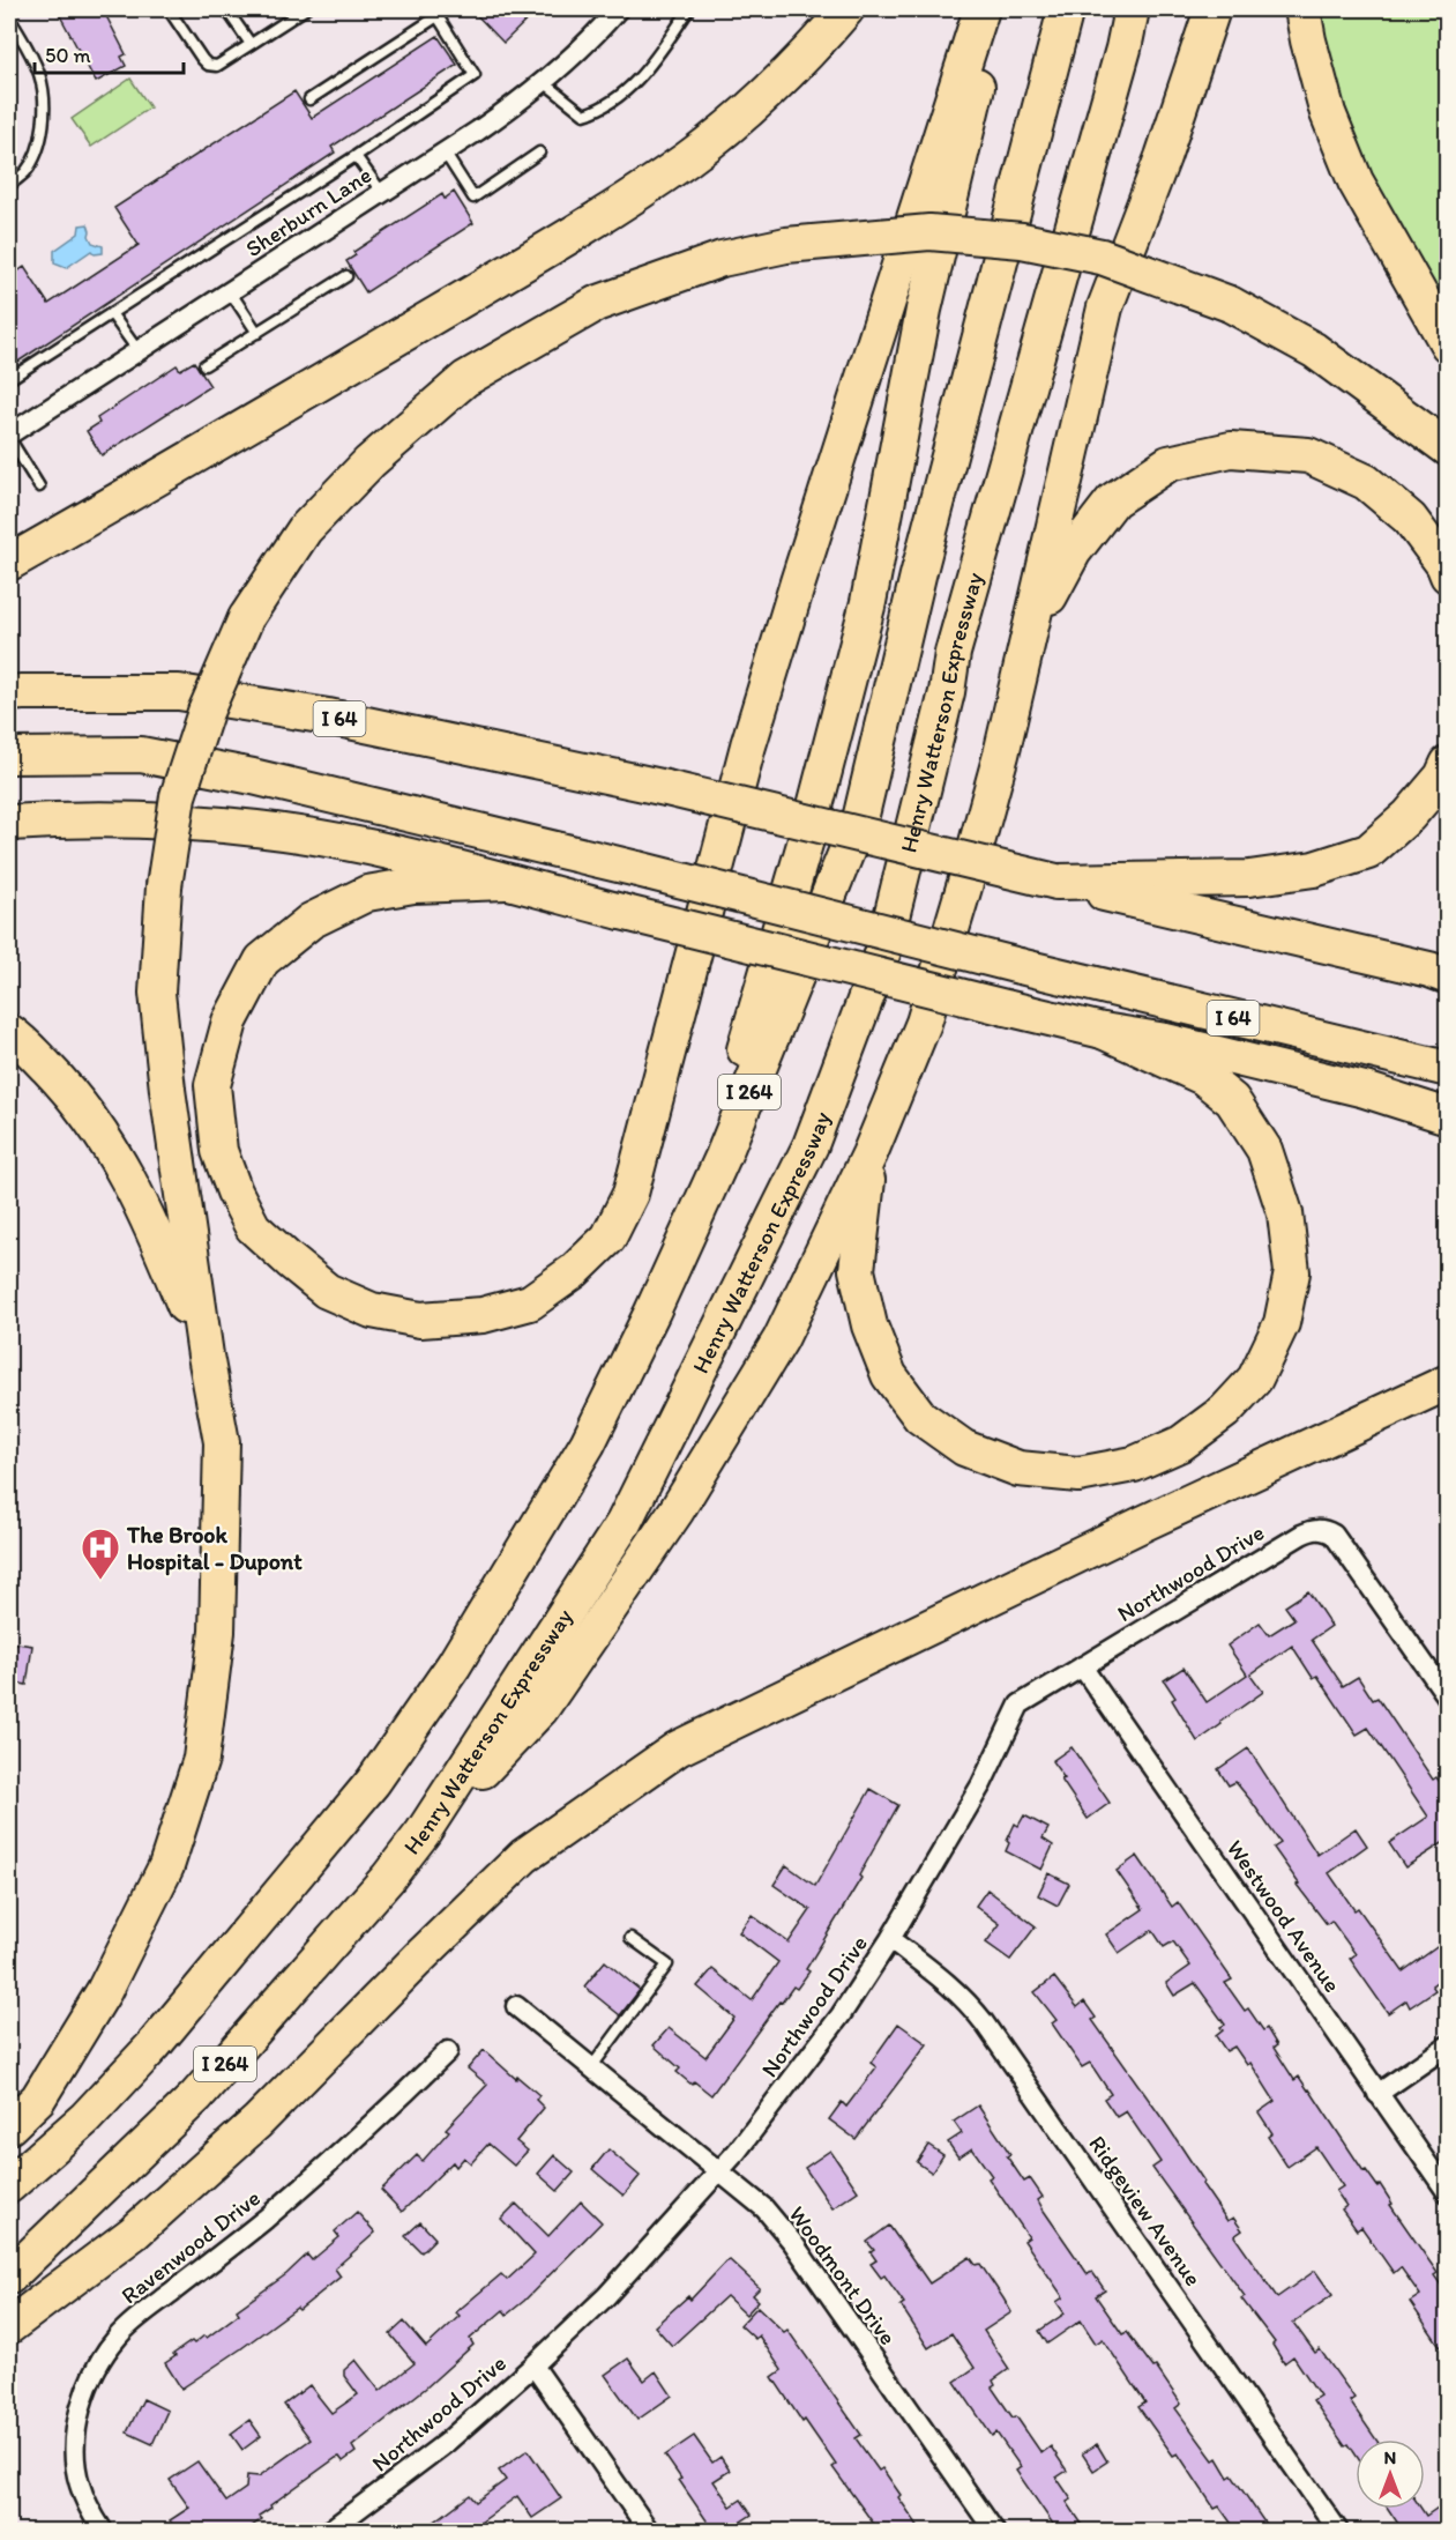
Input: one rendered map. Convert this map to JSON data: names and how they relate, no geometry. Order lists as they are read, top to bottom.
{
  "streets": {
    "highway": ["Henry Watterson Expressway", "I 64", "I 264"],
    "street": [
      "Sherburn Lane",
      "Northwood Drive",
      "Westwood Avenue",
      "Ridgeview Avenue",
      "Ravenwood Drive",
      "Woodmont Drive"
    ]
  },
  "crossings": [
    ["Northwood Drive", "Westwood Avenue"],
    ["Northwood Drive", "Ridgeview Avenue"],
    ["Northwood Drive", "Woodmont Drive"]
  ],
  "places": {
    "hospital": ["The Brook Hospital - Dupont"]
  },
  "scale_bar": "50 m",
  "north": "top"
}
